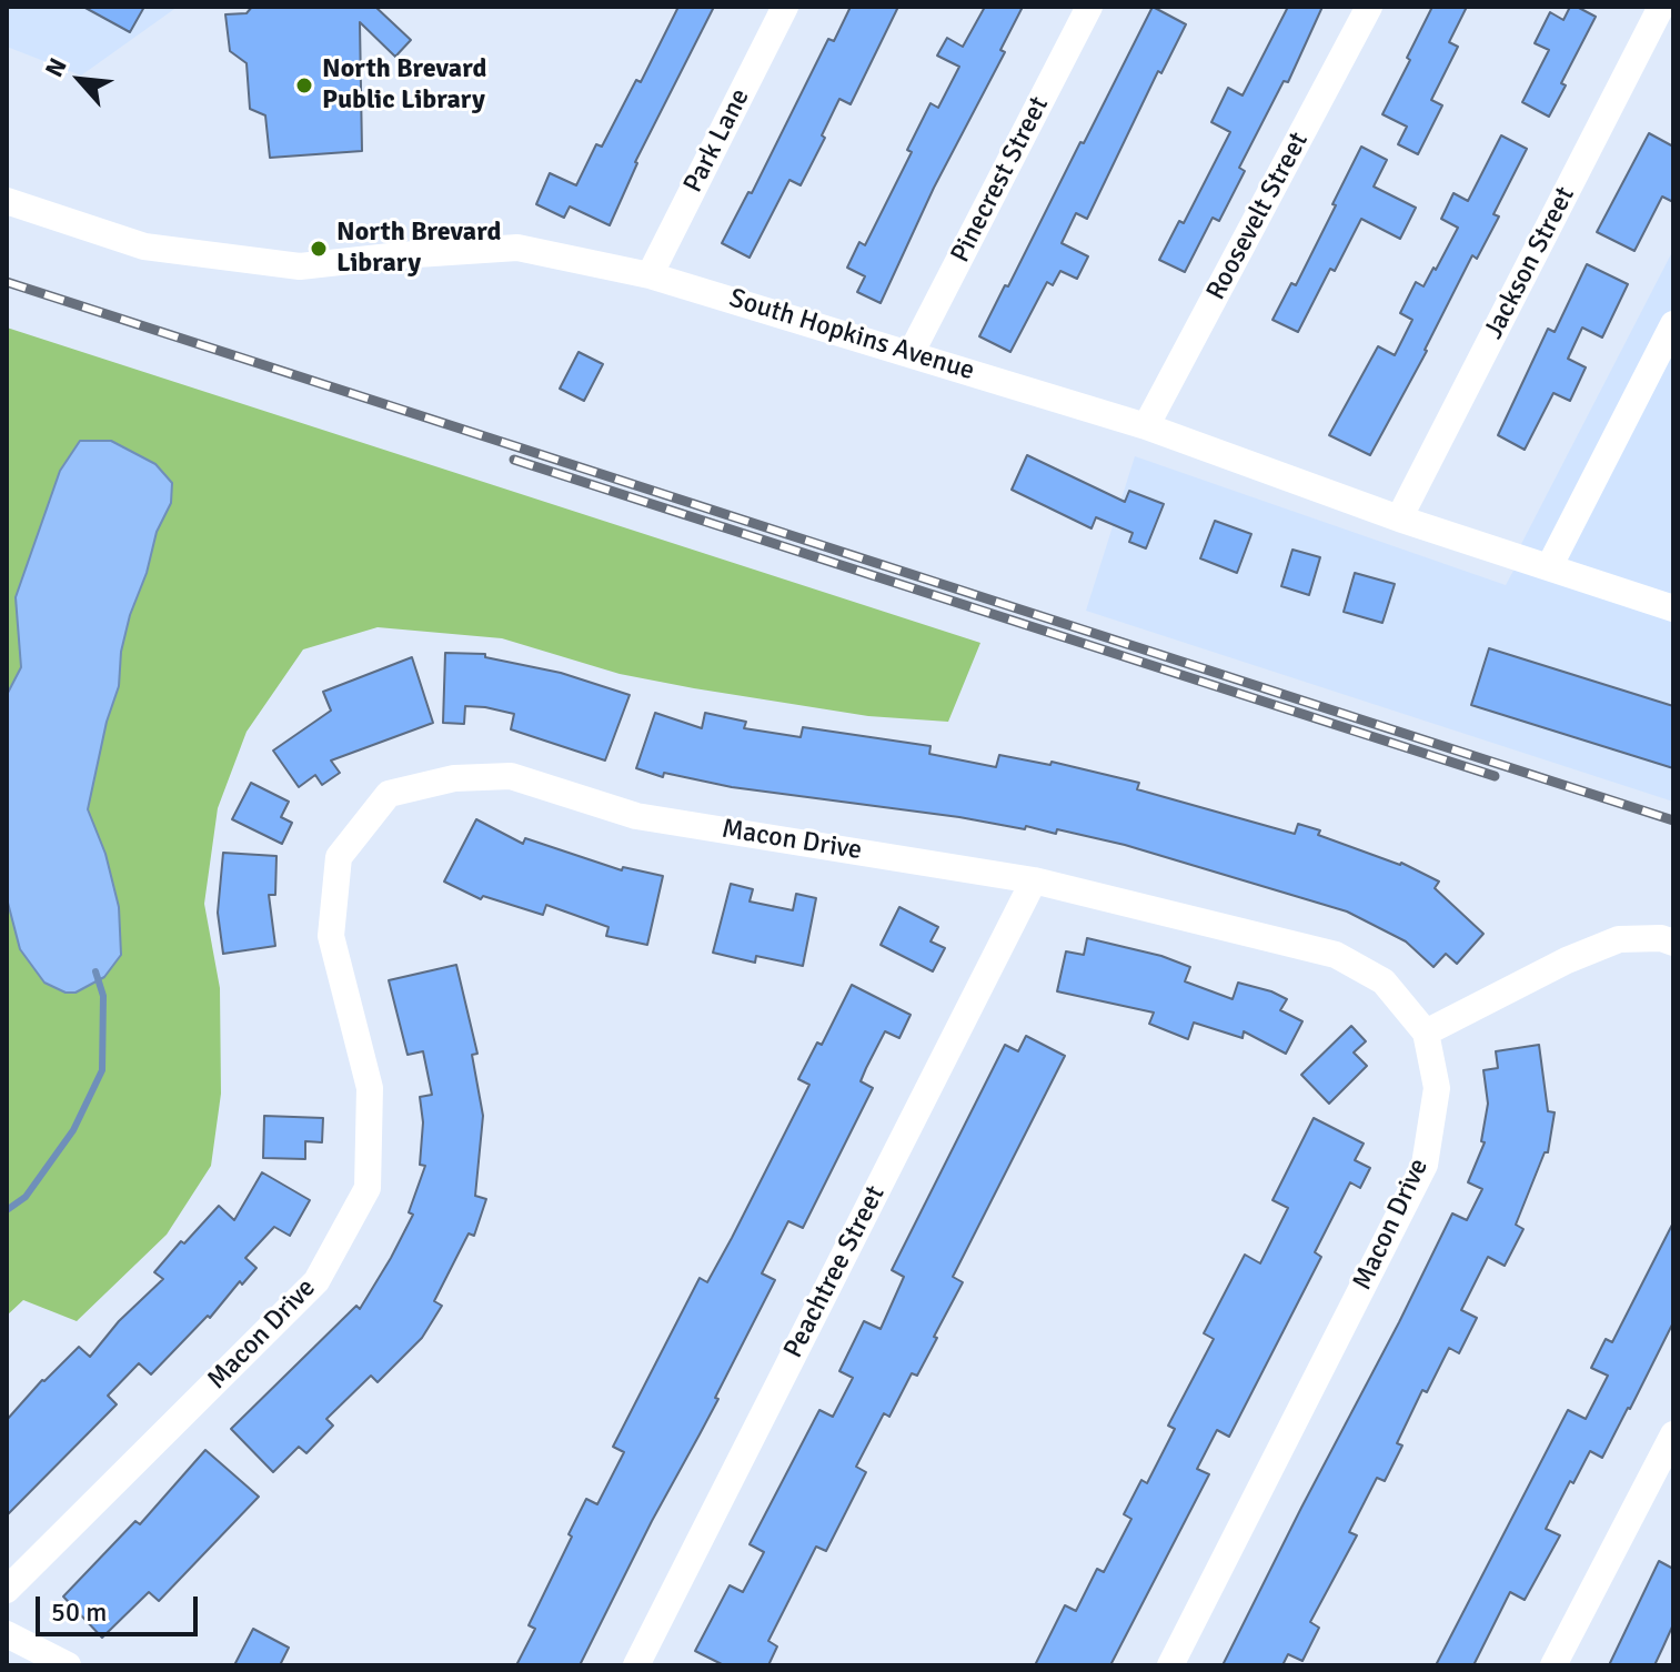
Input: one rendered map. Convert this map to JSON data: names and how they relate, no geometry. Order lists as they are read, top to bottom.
{
  "streets": {
    "street": [
      "Park Lane",
      "Pinecrest Street",
      "Roosevelt Street",
      "Jackson Street",
      "South Hopkins Avenue",
      "Macon Drive",
      "Peachtree Street"
    ]
  },
  "crossings": [
    ["Park Lane", "South Hopkins Avenue"],
    ["Pinecrest Street", "South Hopkins Avenue"],
    ["Roosevelt Street", "South Hopkins Avenue"],
    ["Jackson Street", "South Hopkins Avenue"],
    ["Macon Drive", "Peachtree Street"]
  ],
  "places": ["North Brevard Public Library", "North Brevard Library"],
  "scale_bar": "50 m",
  "north": "top left"
}
